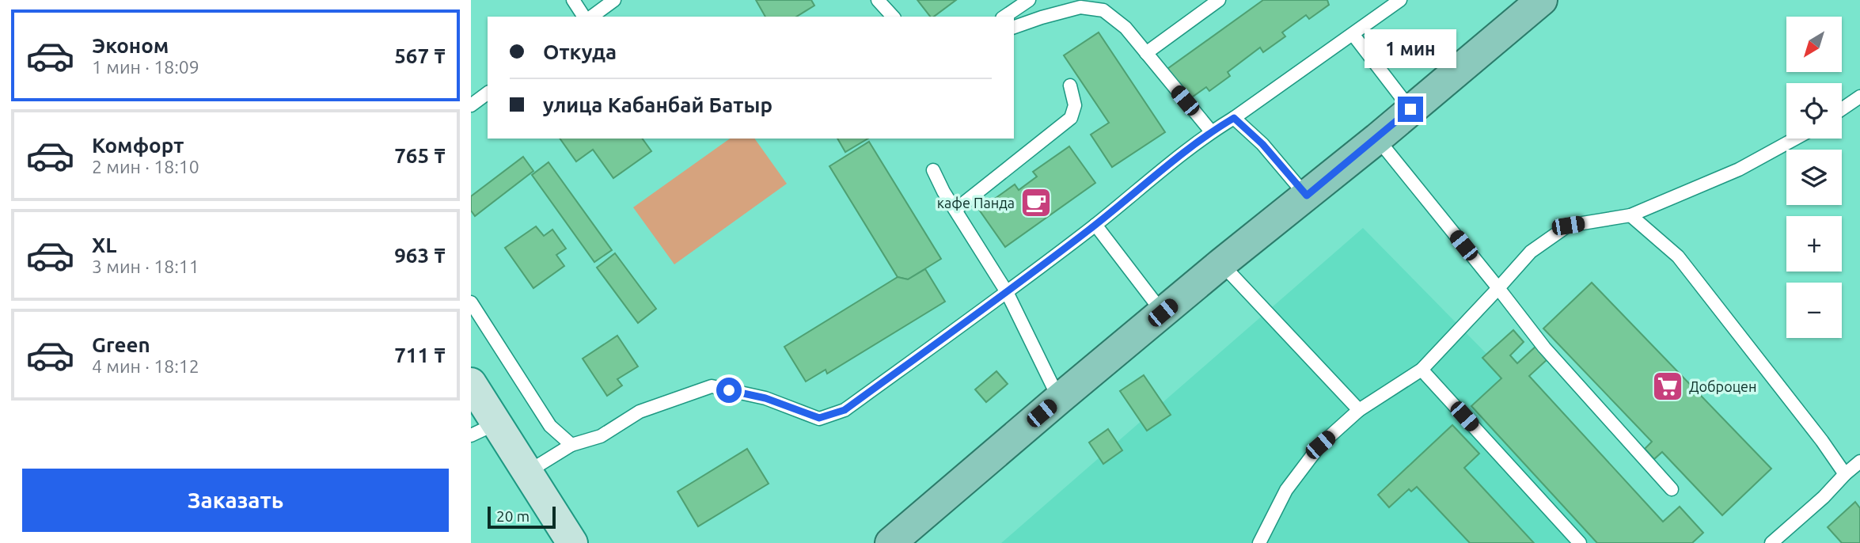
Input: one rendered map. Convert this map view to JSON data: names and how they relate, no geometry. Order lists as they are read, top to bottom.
{
  "places": {
    "cafe": ["кафе Панда"],
    "supermarket": ["Доброцен"]
  },
  "scale_bar": "20 m",
  "north": "bottom left",
  "page": {
    "list": [
      {
        "name": "Эконом",
        "note": "1 мин · 18:09",
        "value": "567 ₸"
      },
      {
        "name": "Комфорт",
        "note": "2 мин · 18:10",
        "value": "765 ₸"
      },
      {
        "name": "XL",
        "note": "3 мин · 18:11",
        "value": "963 ₸"
      },
      {
        "name": "Green",
        "note": "4 мин · 18:12",
        "value": "711 ₸"
      }
    ],
    "map_buttons": ["+", "−"],
    "banner": ["Откуда", "улица Кабанбай Батыр"],
    "bubble": "1 мин",
    "buttons": "Заказать",
    "scale": "20 m"
  }
}
